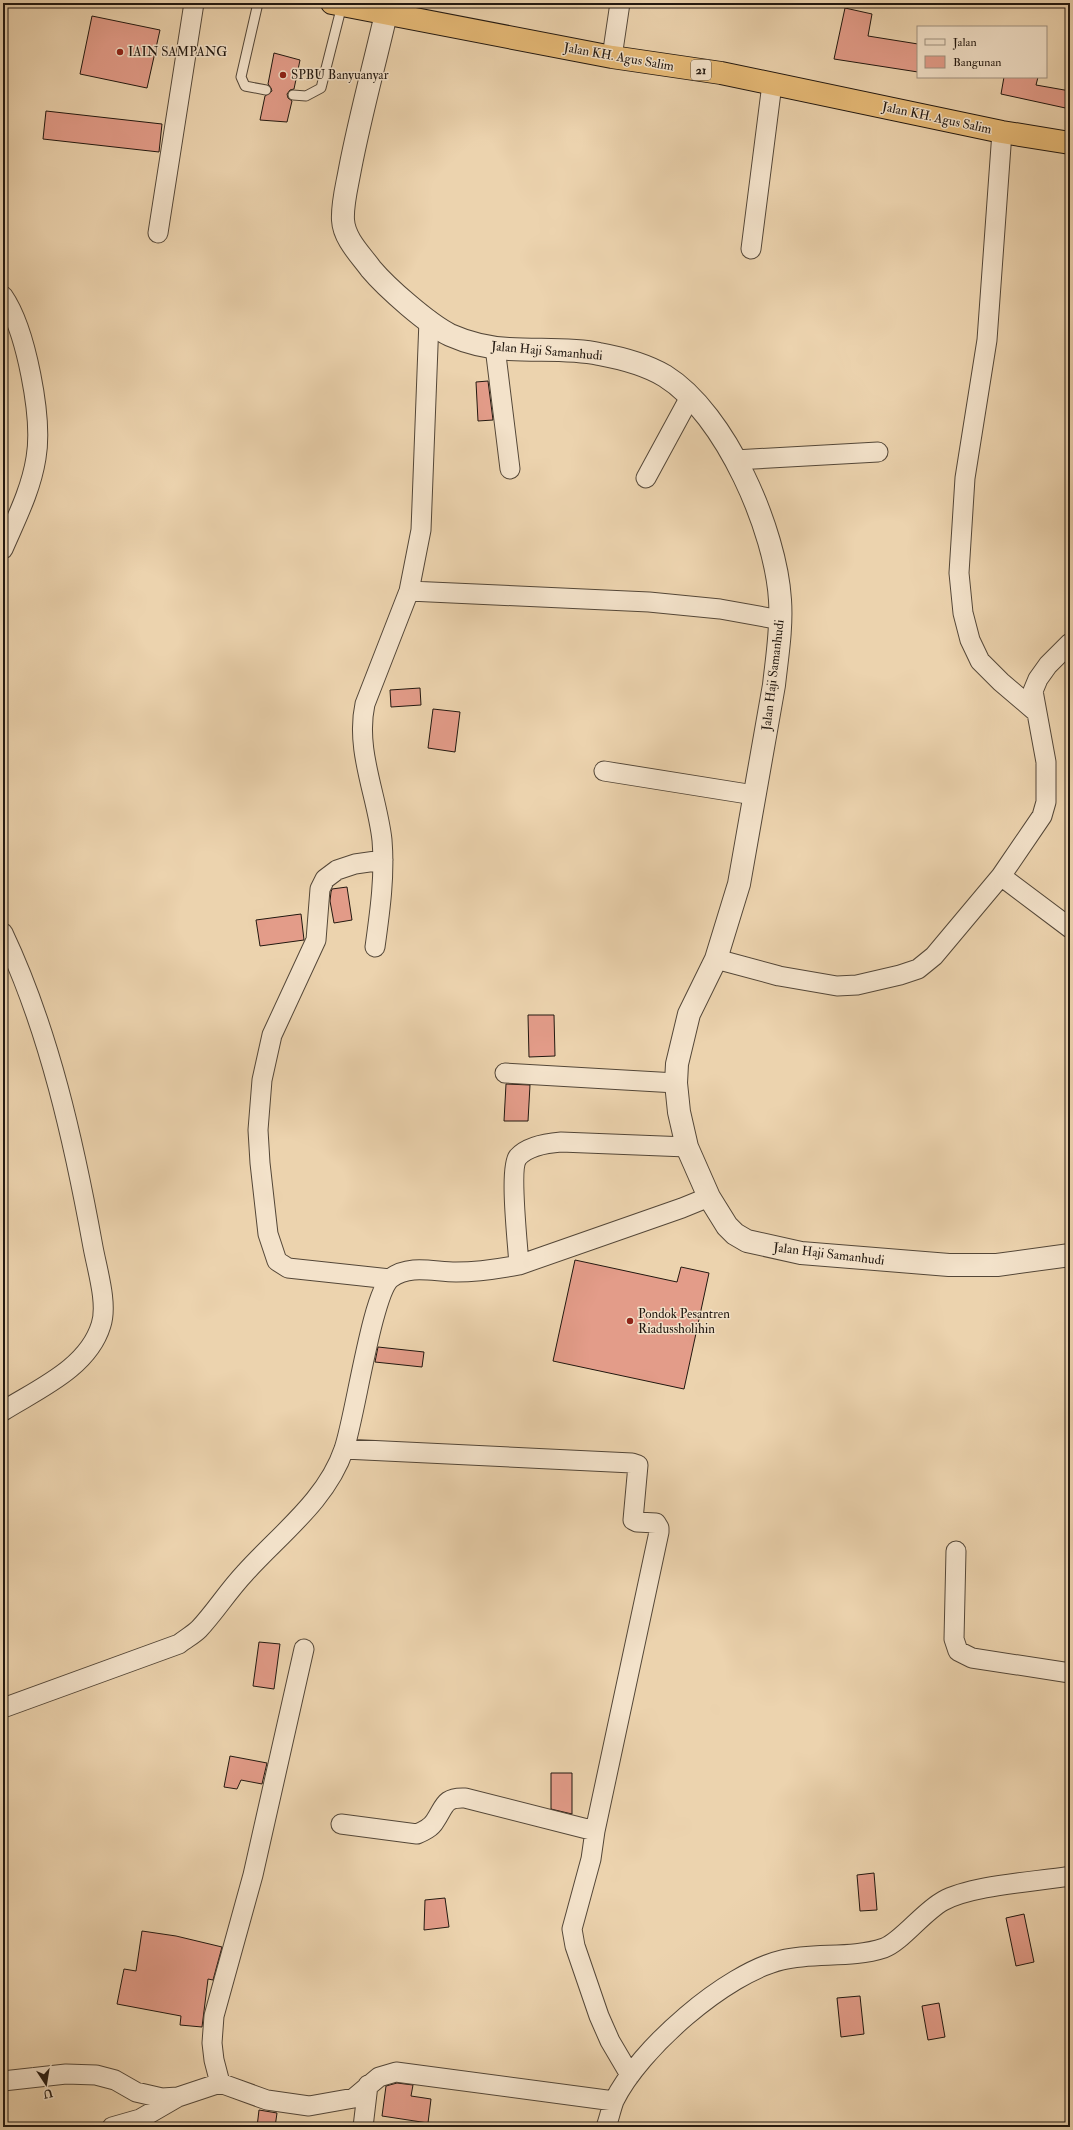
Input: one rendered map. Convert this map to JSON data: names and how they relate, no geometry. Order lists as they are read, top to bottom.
{
  "streets": {
    "highway": ["Jalan KH. Agus Salim", "21"],
    "street": ["Jalan Haji Samanhudi"]
  },
  "crossings": [
    ["Jalan KH. Agus Salim", "Jalan Haji Samanhudi"]
  ],
  "places": ["IAIN SAMPANG", "SPBU Banyuanyar", "Pondok Pesantren Riadussholihin"],
  "legend": ["Jalan", "Bangunan"],
  "north": "bottom"
}
